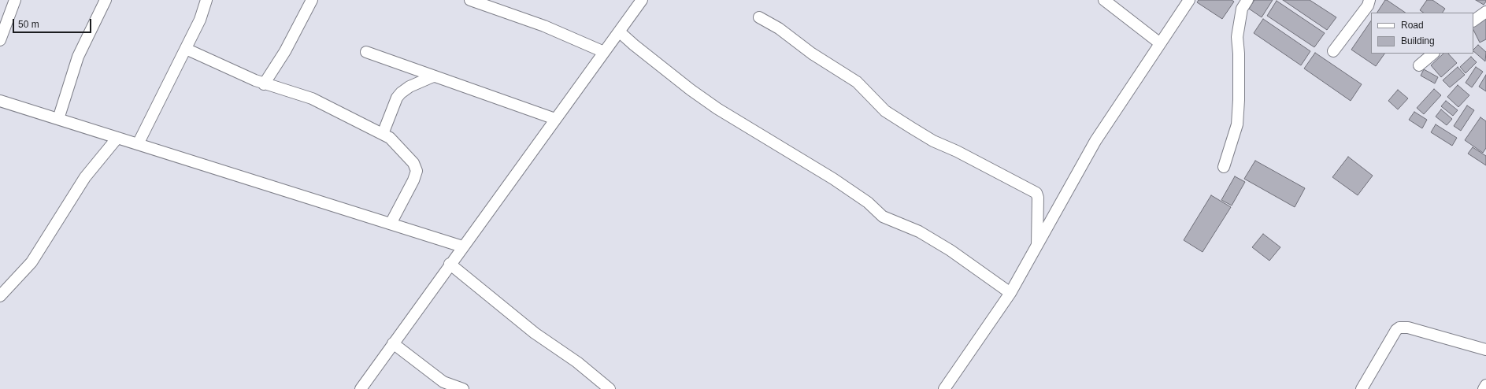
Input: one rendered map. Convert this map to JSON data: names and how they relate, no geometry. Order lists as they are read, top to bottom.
{
  "legend": ["Road", "Building"],
  "scale_bar": "50 m"
}
